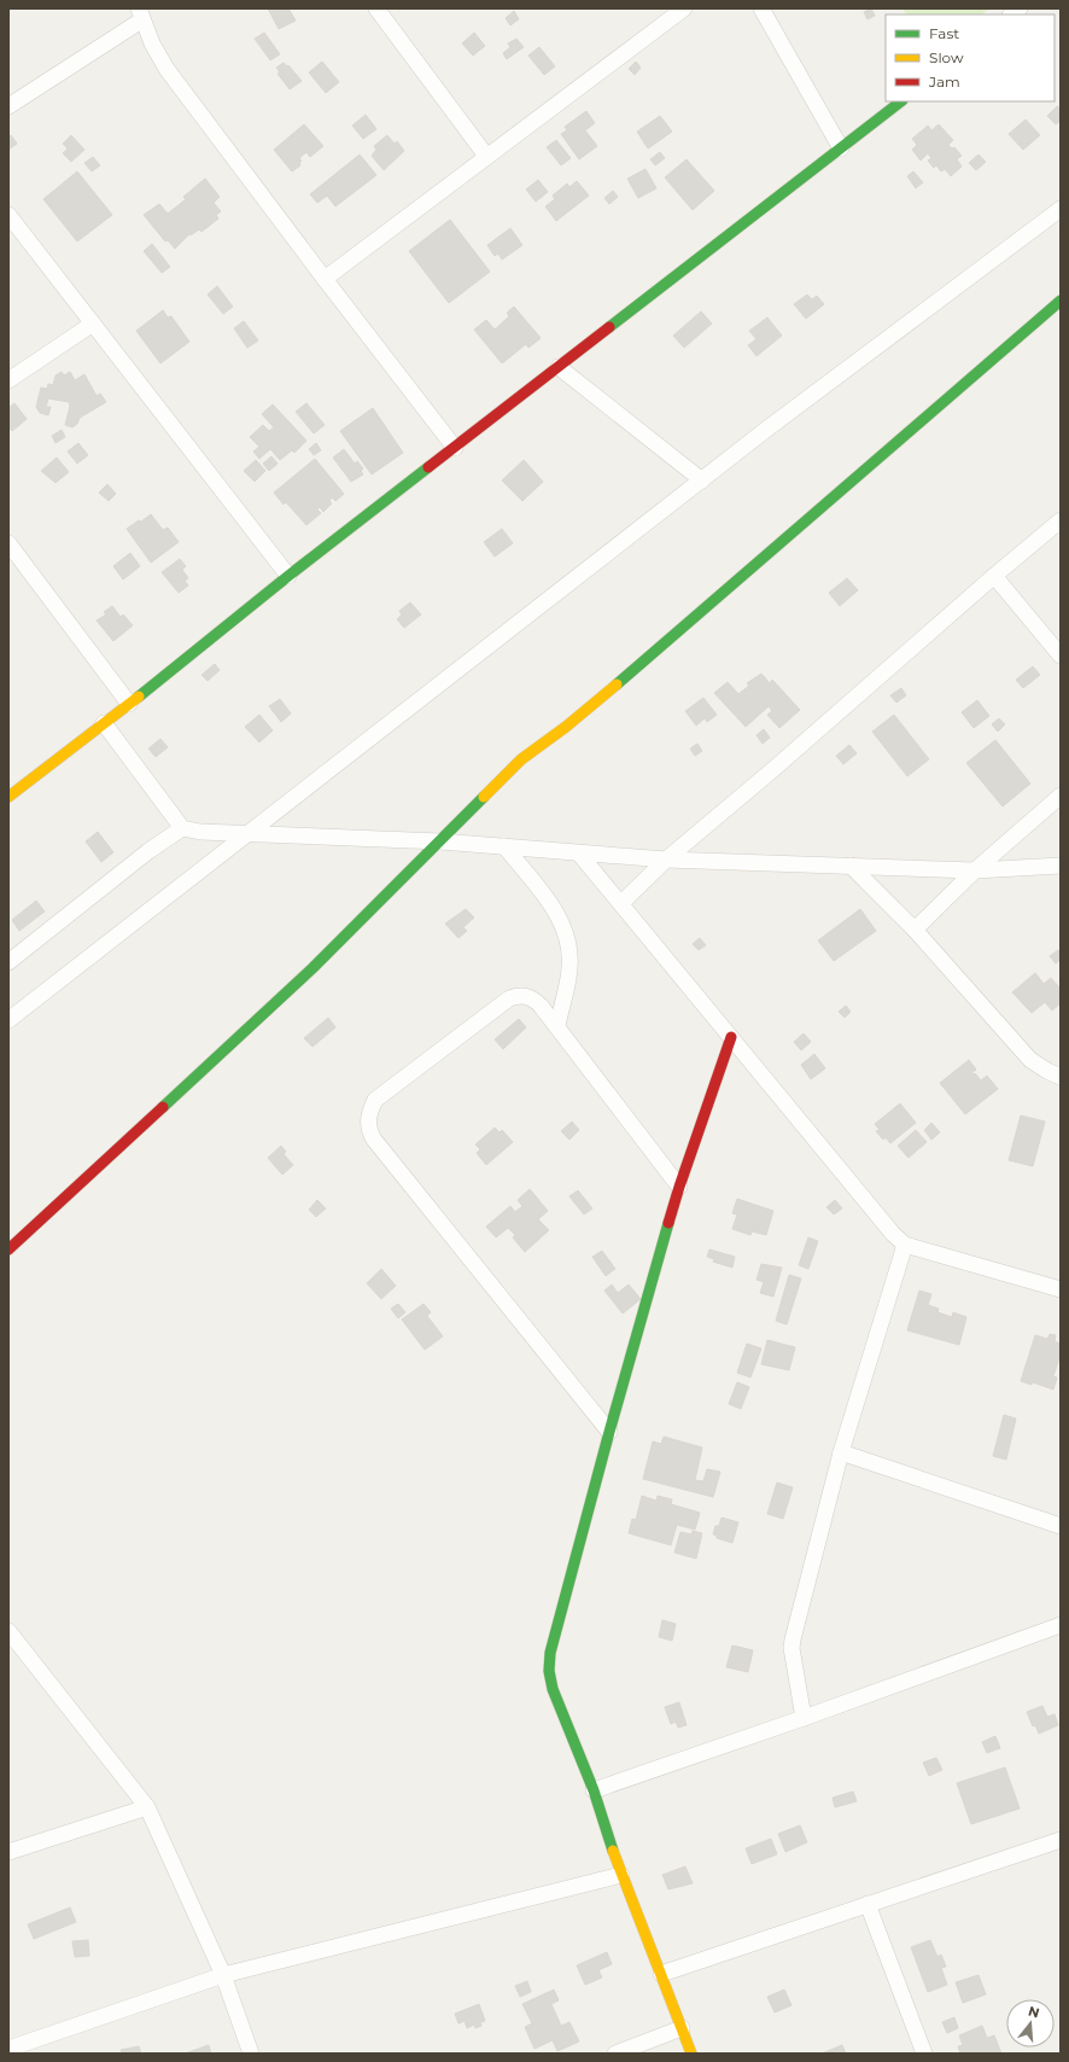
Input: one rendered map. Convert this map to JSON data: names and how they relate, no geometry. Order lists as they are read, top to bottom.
{
  "legend": ["Fast", "Slow", "Jam"],
  "north": "top"
}
